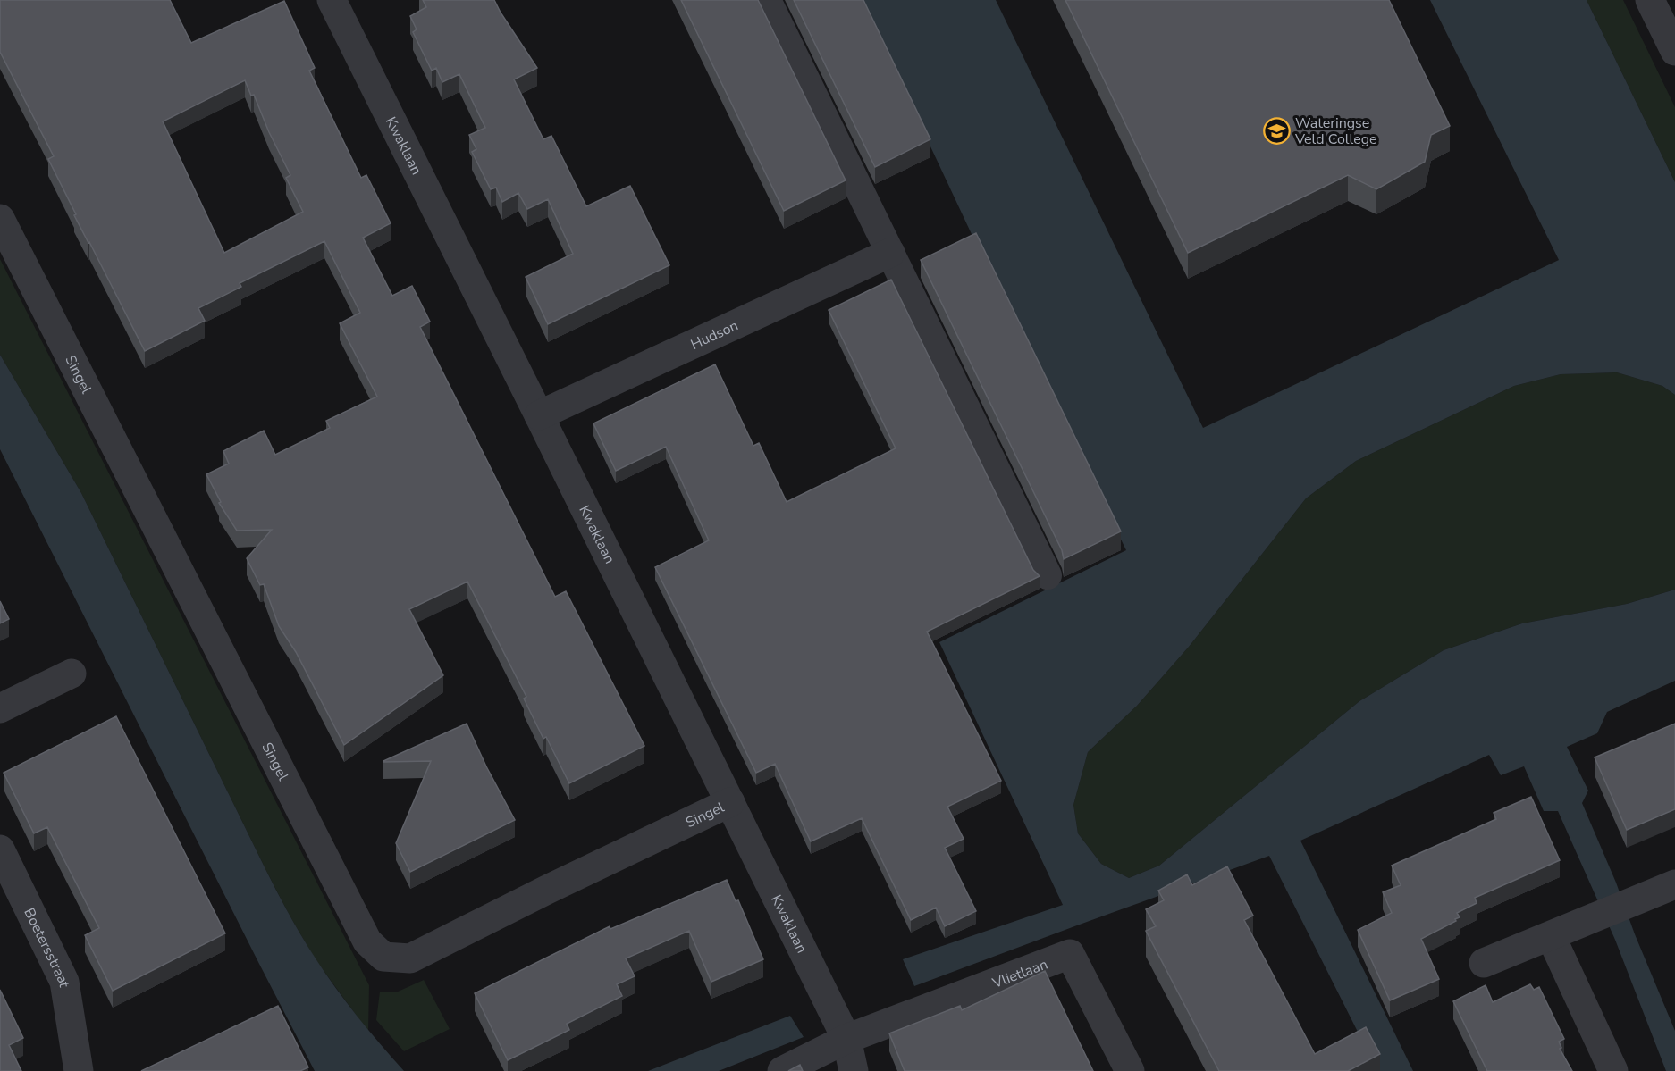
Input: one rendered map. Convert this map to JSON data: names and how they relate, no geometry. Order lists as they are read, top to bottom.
{
  "streets": {
    "street": [
      "Kwaklaan",
      "Hudson",
      "Singel",
      "Boetersstraat",
      "Vlietlaan"
    ]
  },
  "crossings": [
    ["Kwaklaan", "Hudson"],
    ["Kwaklaan", "Singel"],
    ["Kwaklaan", "Vlietlaan"]
  ],
  "places": {
    "school or university": ["Wateringse Veld College"]
  }
}
